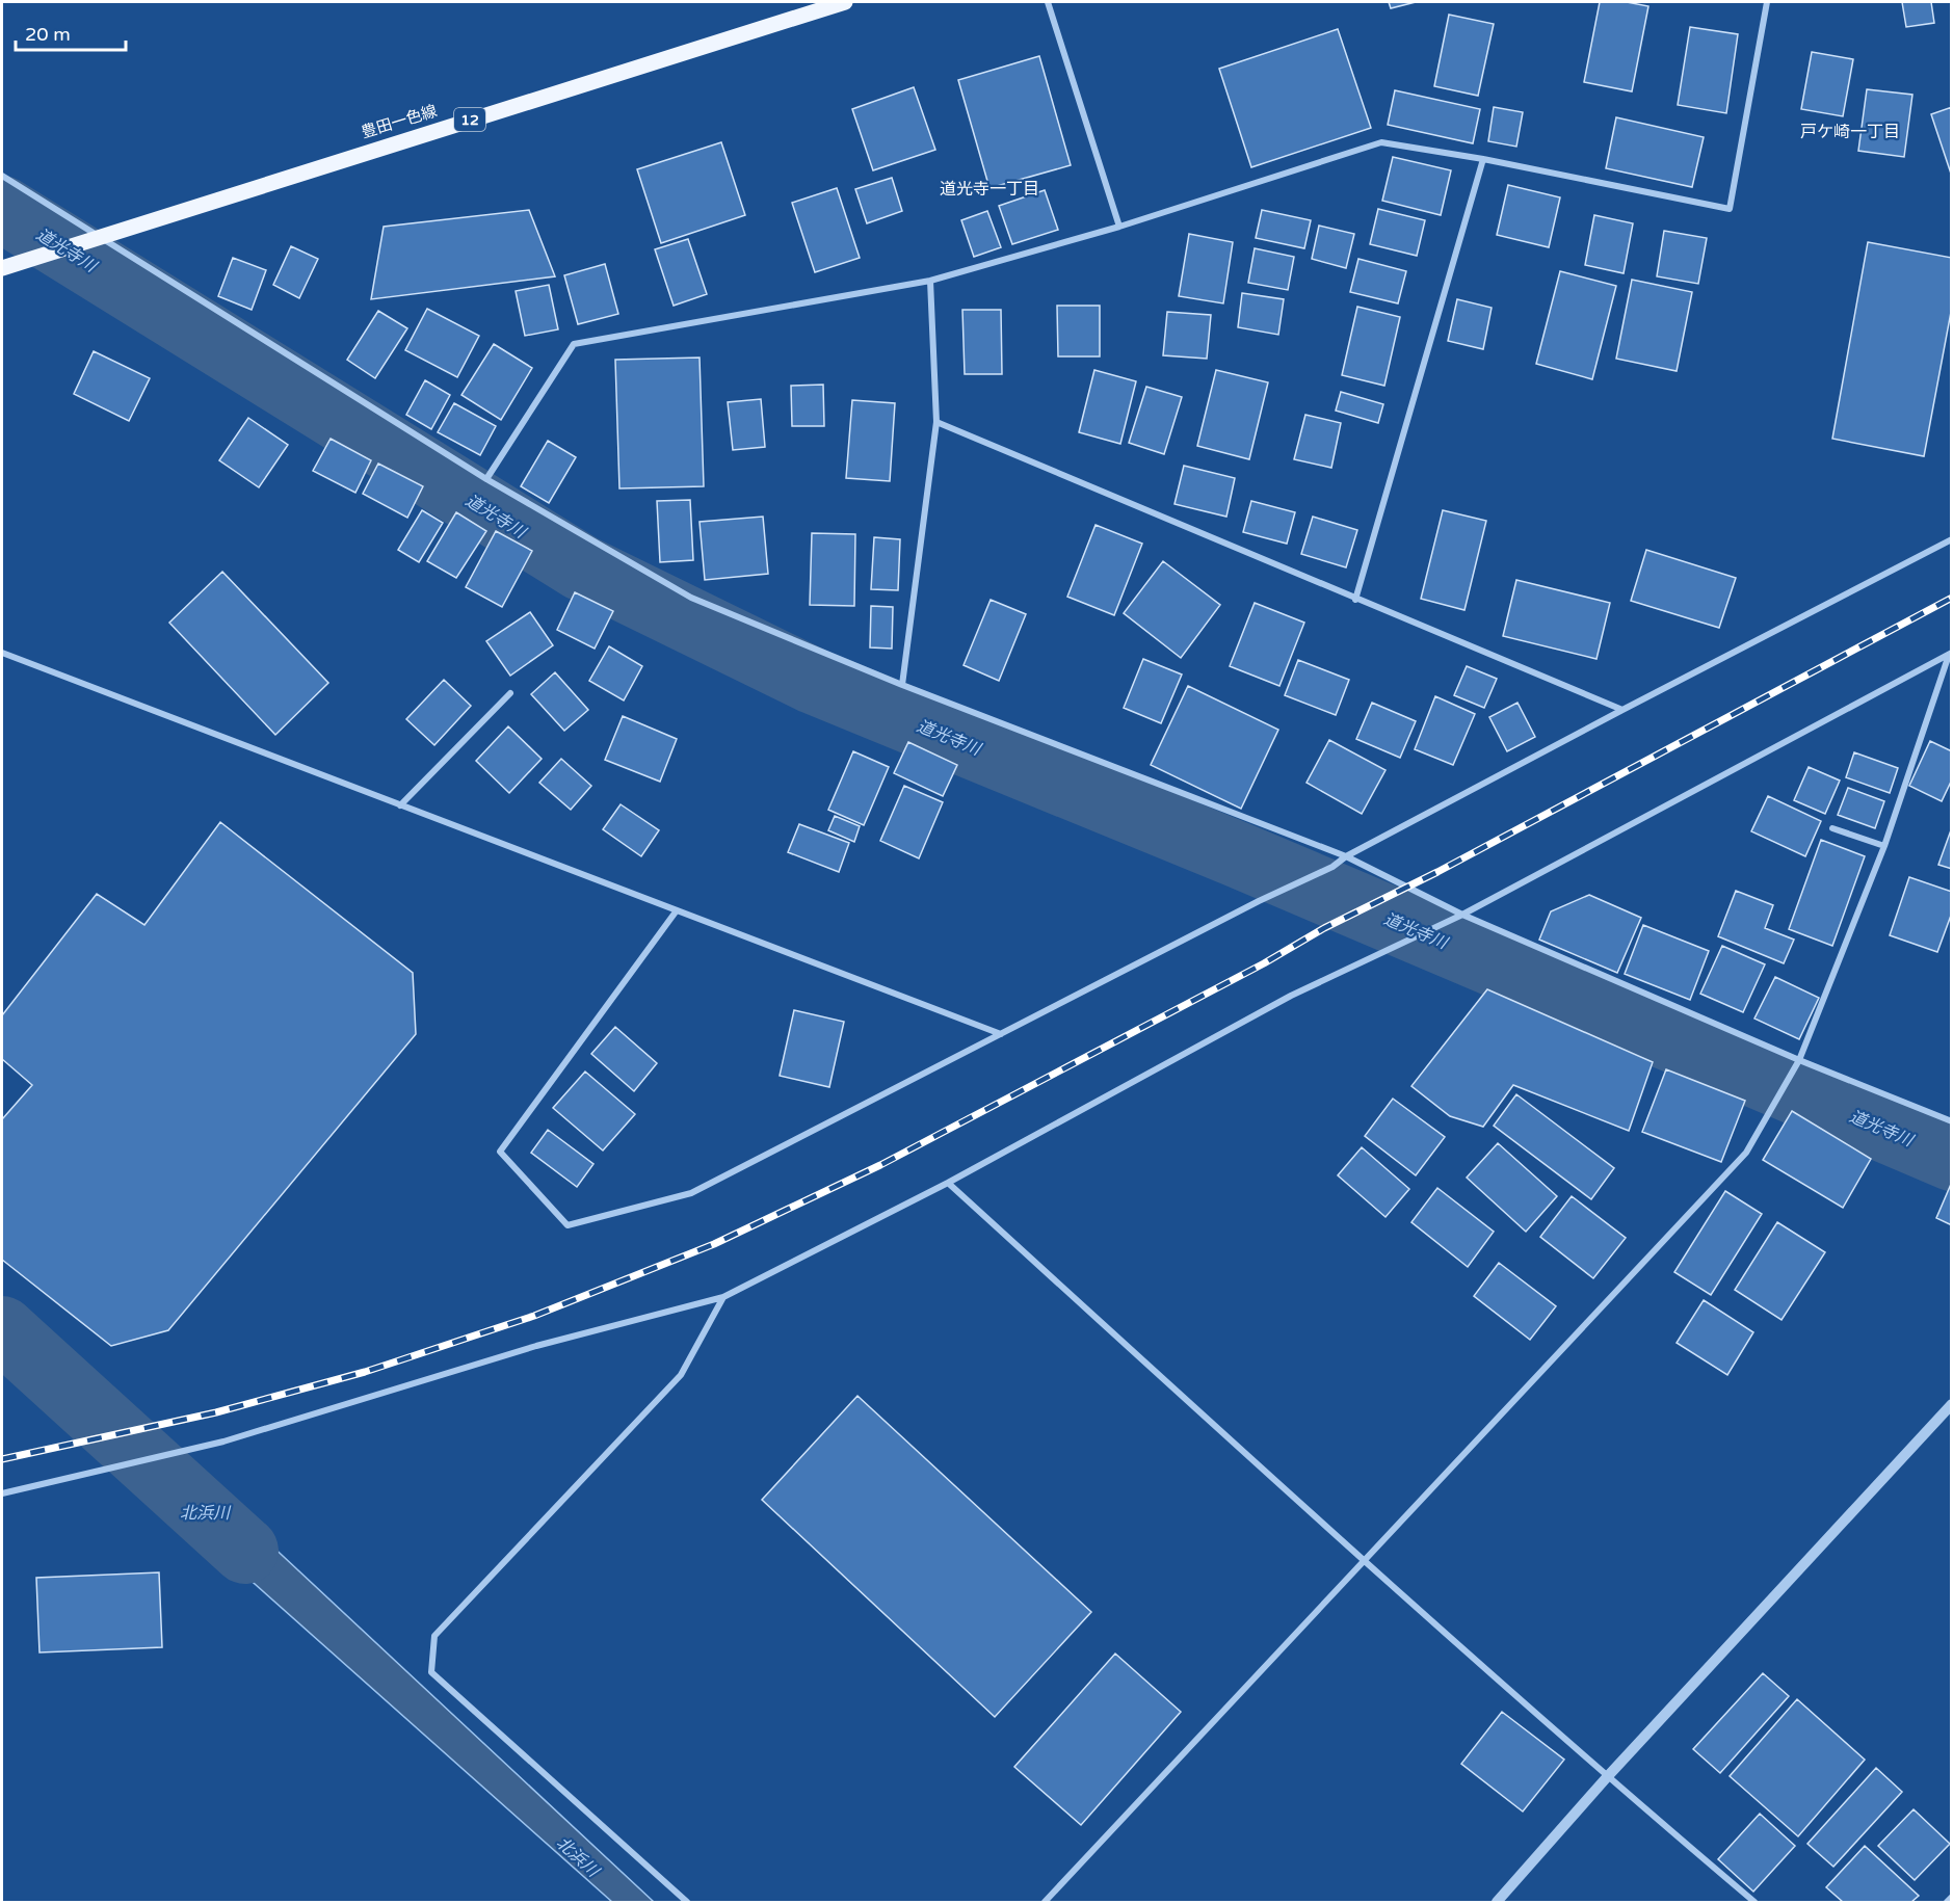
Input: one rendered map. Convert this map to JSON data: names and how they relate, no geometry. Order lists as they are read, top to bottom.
{
  "streets": {
    "main road": ["12", "豊田一色線"]
  },
  "districts": ["戸ケ崎一丁目", "道光寺一丁目"],
  "water": ["道光寺川", "北浜川"],
  "scale_bar": "20 m"
}
